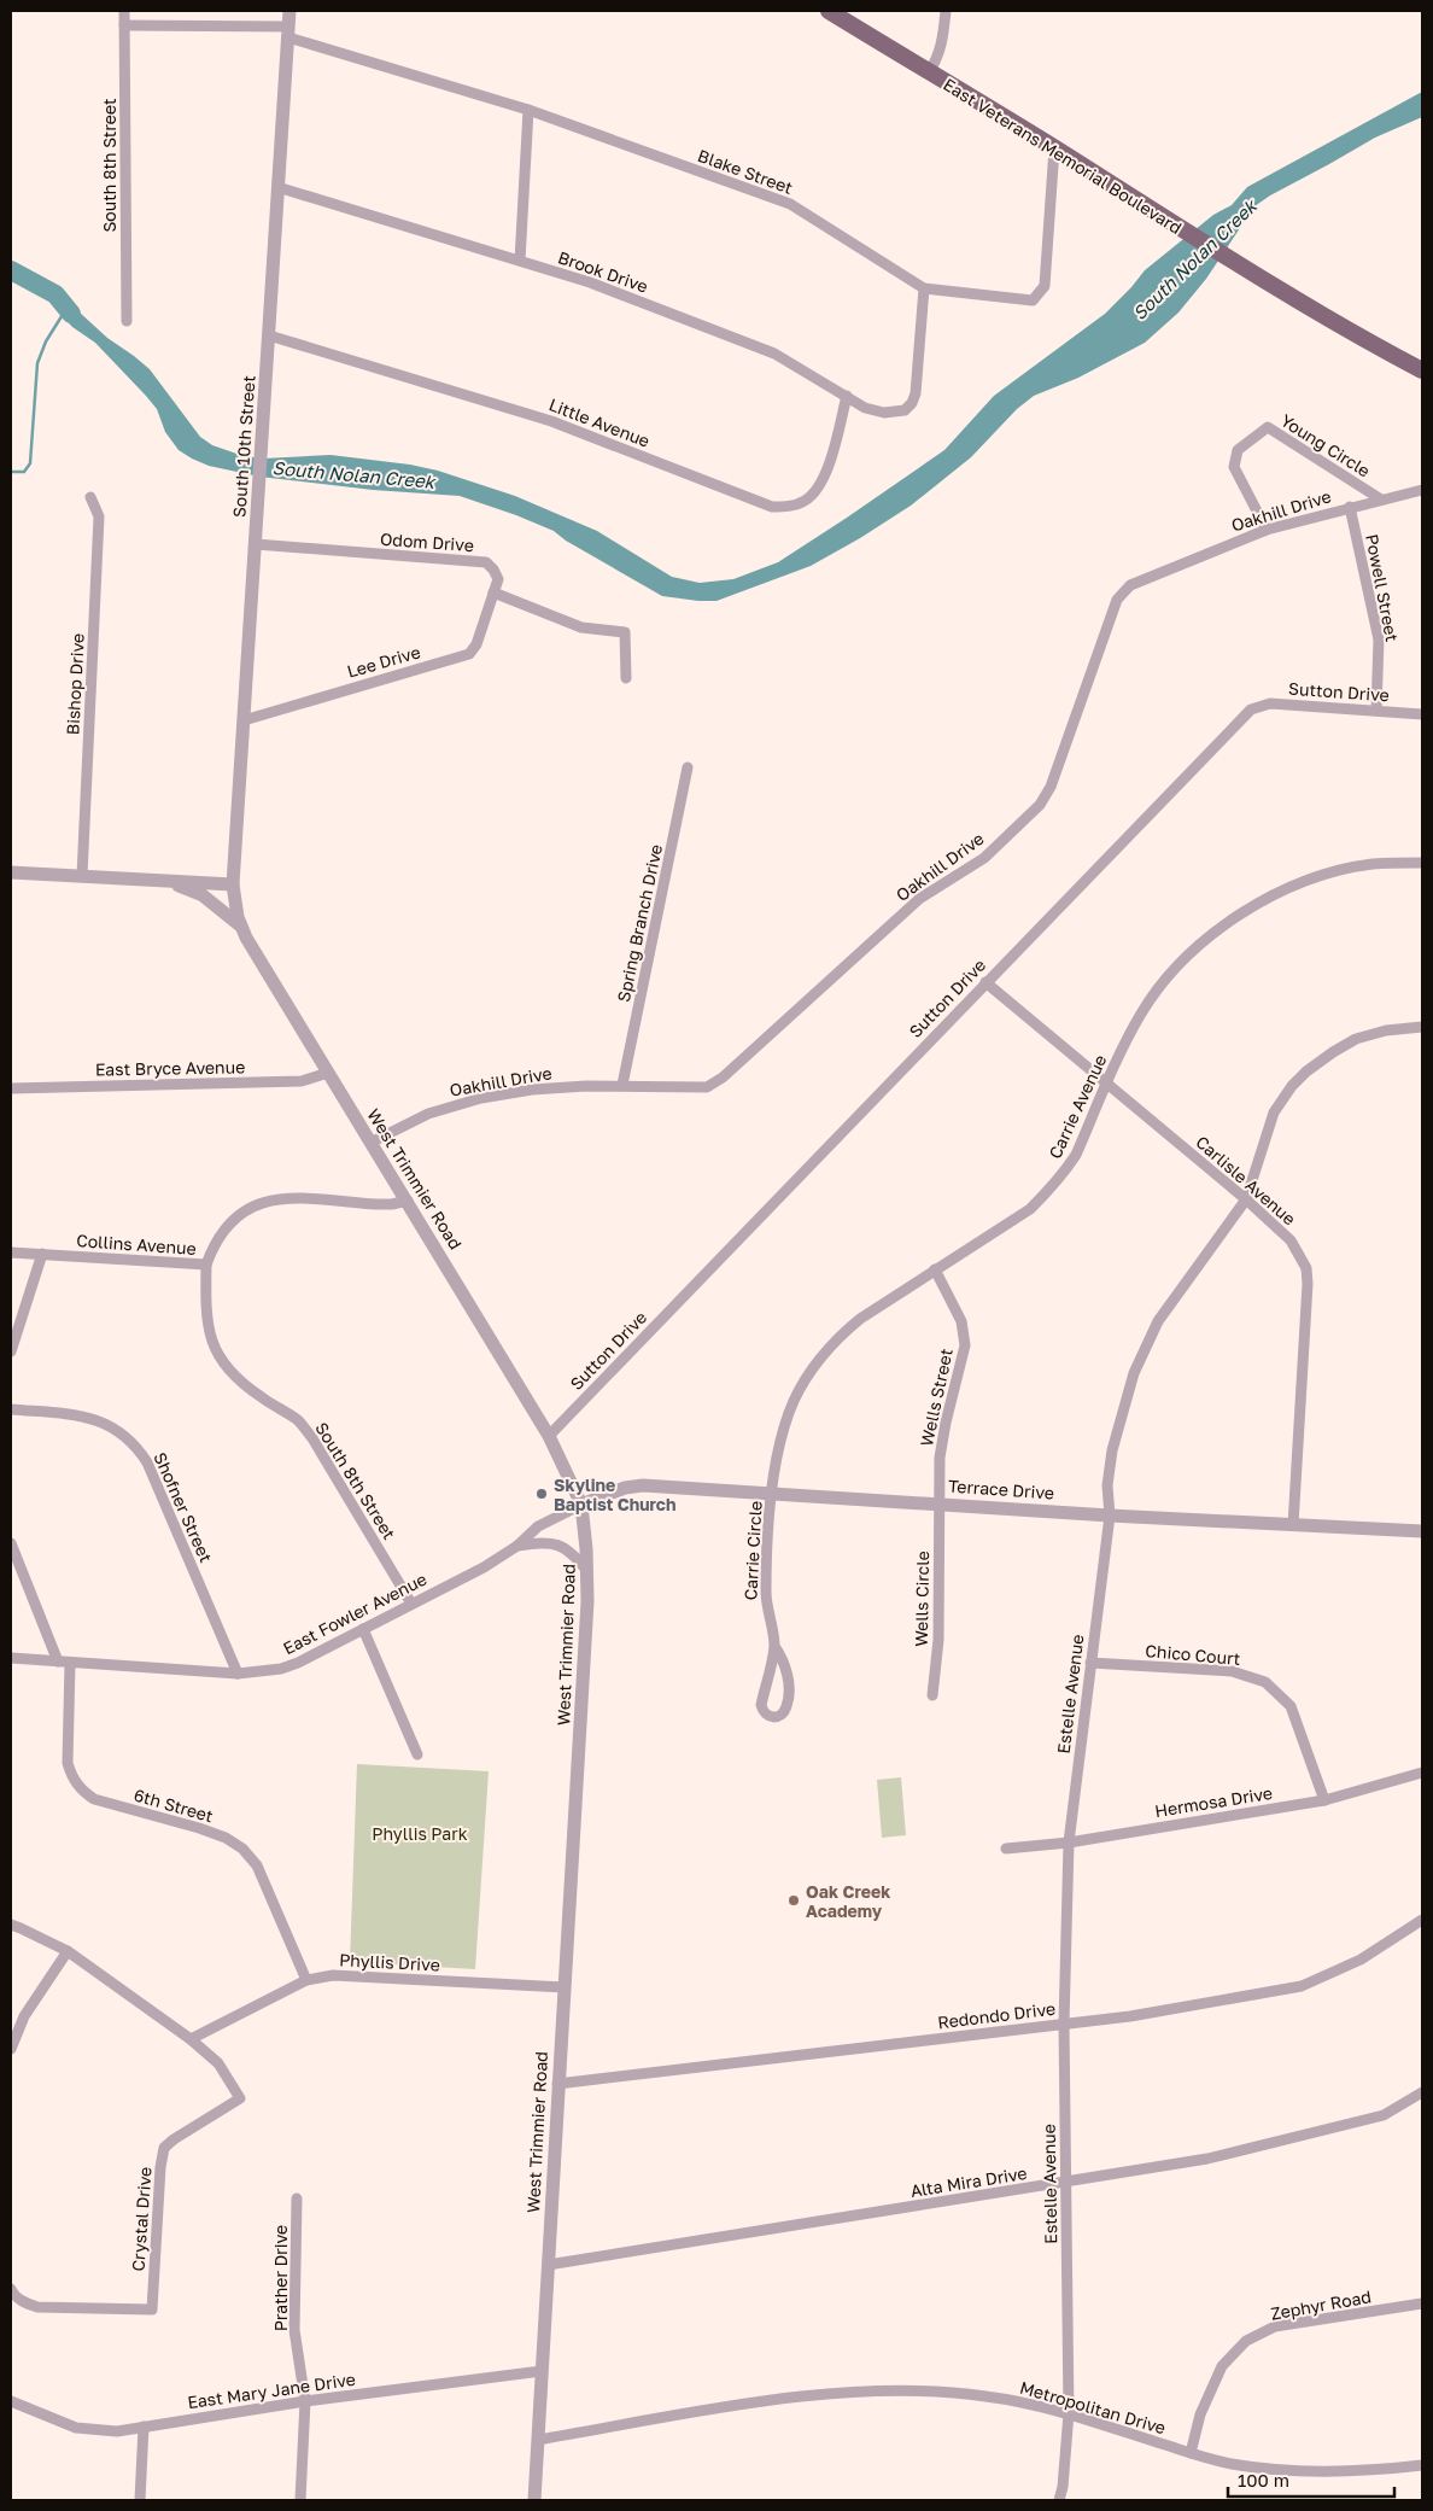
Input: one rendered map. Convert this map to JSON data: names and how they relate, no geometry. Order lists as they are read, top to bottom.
{
  "streets": {
    "main road": ["East Veterans Memorial Boulevard"],
    "street": [
      "South 8th Street",
      "Blake Street",
      "Brook Drive",
      "Little Avenue",
      "Young Circle",
      "South 10th Street",
      "Oakhill Drive",
      "Odom Drive",
      "Powell Street",
      "Lee Drive",
      "Bishop Drive",
      "Sutton Drive",
      "Spring Branch Drive",
      "East Bryce Avenue",
      "Carrie Avenue",
      "West Trimmier Road",
      "Carlisle Avenue",
      "Collins Avenue",
      "Wells Street",
      "Terrace Drive",
      "Shofner Street",
      "Carrie Circle",
      "Wells Circle",
      "East Fowler Avenue",
      "Chico Court",
      "Estelle Avenue",
      "Hermosa Drive",
      "6th Street",
      "Phyllis Drive",
      "Redondo Drive",
      "Alta Mira Drive",
      "Crystal Drive",
      "Prather Drive",
      "Zephyr Road",
      "East Mary Jane Drive",
      "Metropolitan Drive"
    ]
  },
  "crossings": [
    ["East Veterans Memorial Boulevard", "Blake Street"],
    ["South 8th Street", "Blake Street"],
    ["South 8th Street", "Collins Avenue"],
    ["South 8th Street", "East Fowler Avenue"],
    ["Blake Street", "Brook Drive"],
    ["Blake Street", "South 10th Street"],
    ["Brook Drive", "Little Avenue"],
    ["Brook Drive", "South 10th Street"],
    ["Little Avenue", "South 10th Street"],
    ["Young Circle", "Oakhill Drive"],
    ["South 10th Street", "Odom Drive"],
    ["South 10th Street", "Lee Drive"],
    ["South 10th Street", "West Trimmier Road"],
    ["Oakhill Drive", "Powell Street"],
    ["Oakhill Drive", "Spring Branch Drive"],
    ["Oakhill Drive", "West Trimmier Road"],
    ["Odom Drive", "Lee Drive"],
    ["Powell Street", "Sutton Drive"],
    ["Sutton Drive", "West Trimmier Road"],
    ["Sutton Drive", "Carlisle Avenue"],
    ["East Bryce Avenue", "West Trimmier Road"],
    ["Carrie Avenue", "Carlisle Avenue"],
    ["Carrie Avenue", "Wells Street"],
    ["Carrie Avenue", "Terrace Drive"],
    ["Carrie Avenue", "Carrie Circle"],
    ["West Trimmier Road", "Collins Avenue"],
    ["West Trimmier Road", "Terrace Drive"],
    ["West Trimmier Road", "East Fowler Avenue"],
    ["West Trimmier Road", "Phyllis Drive"],
    ["West Trimmier Road", "Redondo Drive"],
    ["West Trimmier Road", "Alta Mira Drive"],
    ["West Trimmier Road", "East Mary Jane Drive"],
    ["West Trimmier Road", "Metropolitan Drive"],
    ["Carlisle Avenue", "Terrace Drive"],
    ["Carlisle Avenue", "Estelle Avenue"],
    ["Wells Street", "Terrace Drive"],
    ["Wells Street", "Wells Circle"],
    ["Terrace Drive", "Carrie Circle"],
    ["Terrace Drive", "Wells Circle"],
    ["Terrace Drive", "East Fowler Avenue"],
    ["Terrace Drive", "Estelle Avenue"],
    ["Shofner Street", "East Fowler Avenue"],
    ["East Fowler Avenue", "6th Street"],
    ["Chico Court", "Estelle Avenue"],
    ["Chico Court", "Hermosa Drive"],
    ["Estelle Avenue", "Hermosa Drive"],
    ["Estelle Avenue", "Redondo Drive"],
    ["Estelle Avenue", "Alta Mira Drive"],
    ["Estelle Avenue", "Metropolitan Drive"],
    ["6th Street", "Phyllis Drive"],
    ["Phyllis Drive", "Crystal Drive"],
    ["Prather Drive", "East Mary Jane Drive"],
    ["Zephyr Road", "Metropolitan Drive"]
  ],
  "water": ["South Nolan Creek"],
  "parks": ["Phyllis Park"],
  "places": ["Skyline Baptist Church", "Oak Creek Academy"],
  "scale_bar": "100 m"
}
